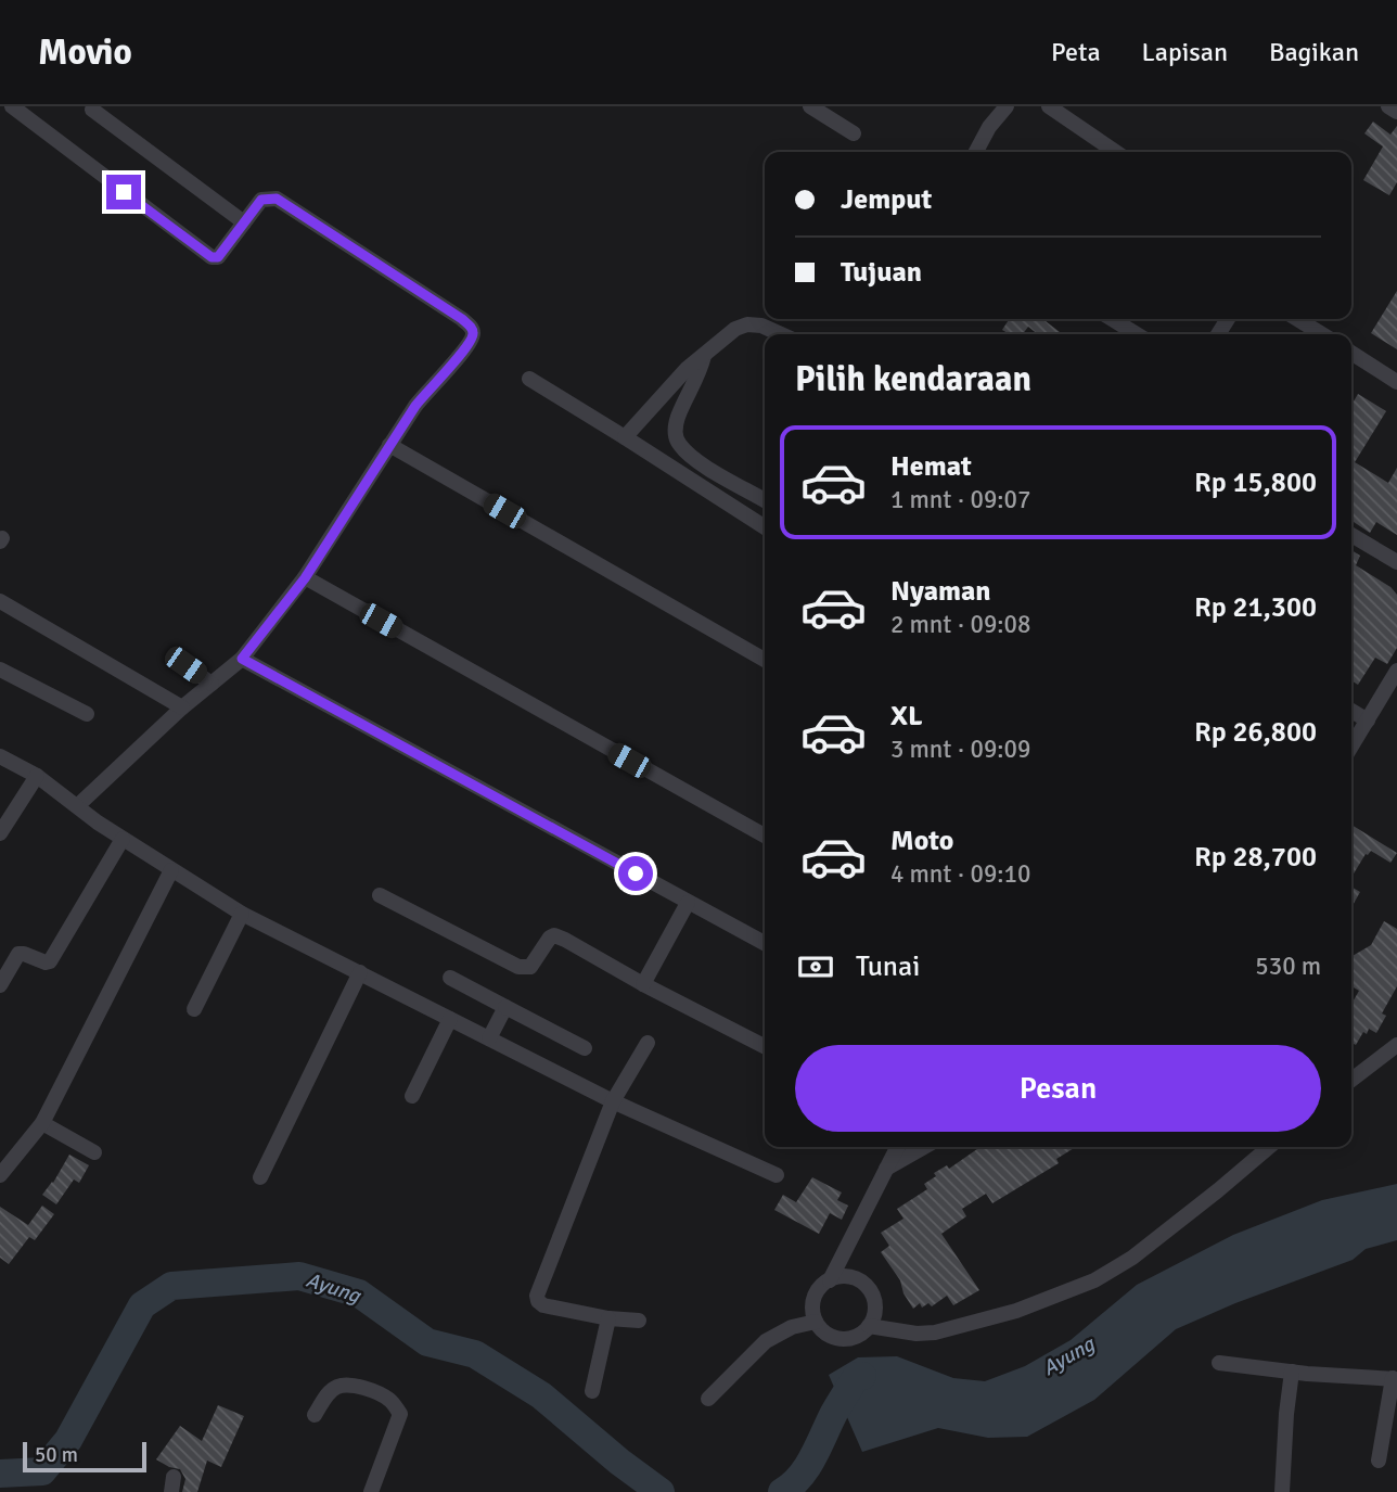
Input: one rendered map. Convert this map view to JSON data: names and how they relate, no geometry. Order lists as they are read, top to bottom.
{
  "water": ["Ayung"],
  "scale_bar": "50 m",
  "page": {
    "header": "Movio",
    "nav": ["Peta", "Lapisan", "Bagikan"],
    "banner": ["Jemput", "Tujuan"],
    "heading": "Pilih kendaraan",
    "list": [
      {
        "name": "Hemat",
        "note": "1 mnt · 09:07",
        "value": "Rp 15,800"
      },
      {
        "name": "Nyaman",
        "note": "2 mnt · 09:08",
        "value": "Rp 21,300"
      },
      {
        "name": "XL",
        "note": "3 mnt · 09:09",
        "value": "Rp 26,800"
      },
      {
        "name": "Moto",
        "note": "4 mnt · 09:10",
        "value": "Rp 28,700"
      }
    ],
    "pay": ["Tunai", "530 m"],
    "buttons": "Pesan",
    "scale": "50 m"
  }
}
